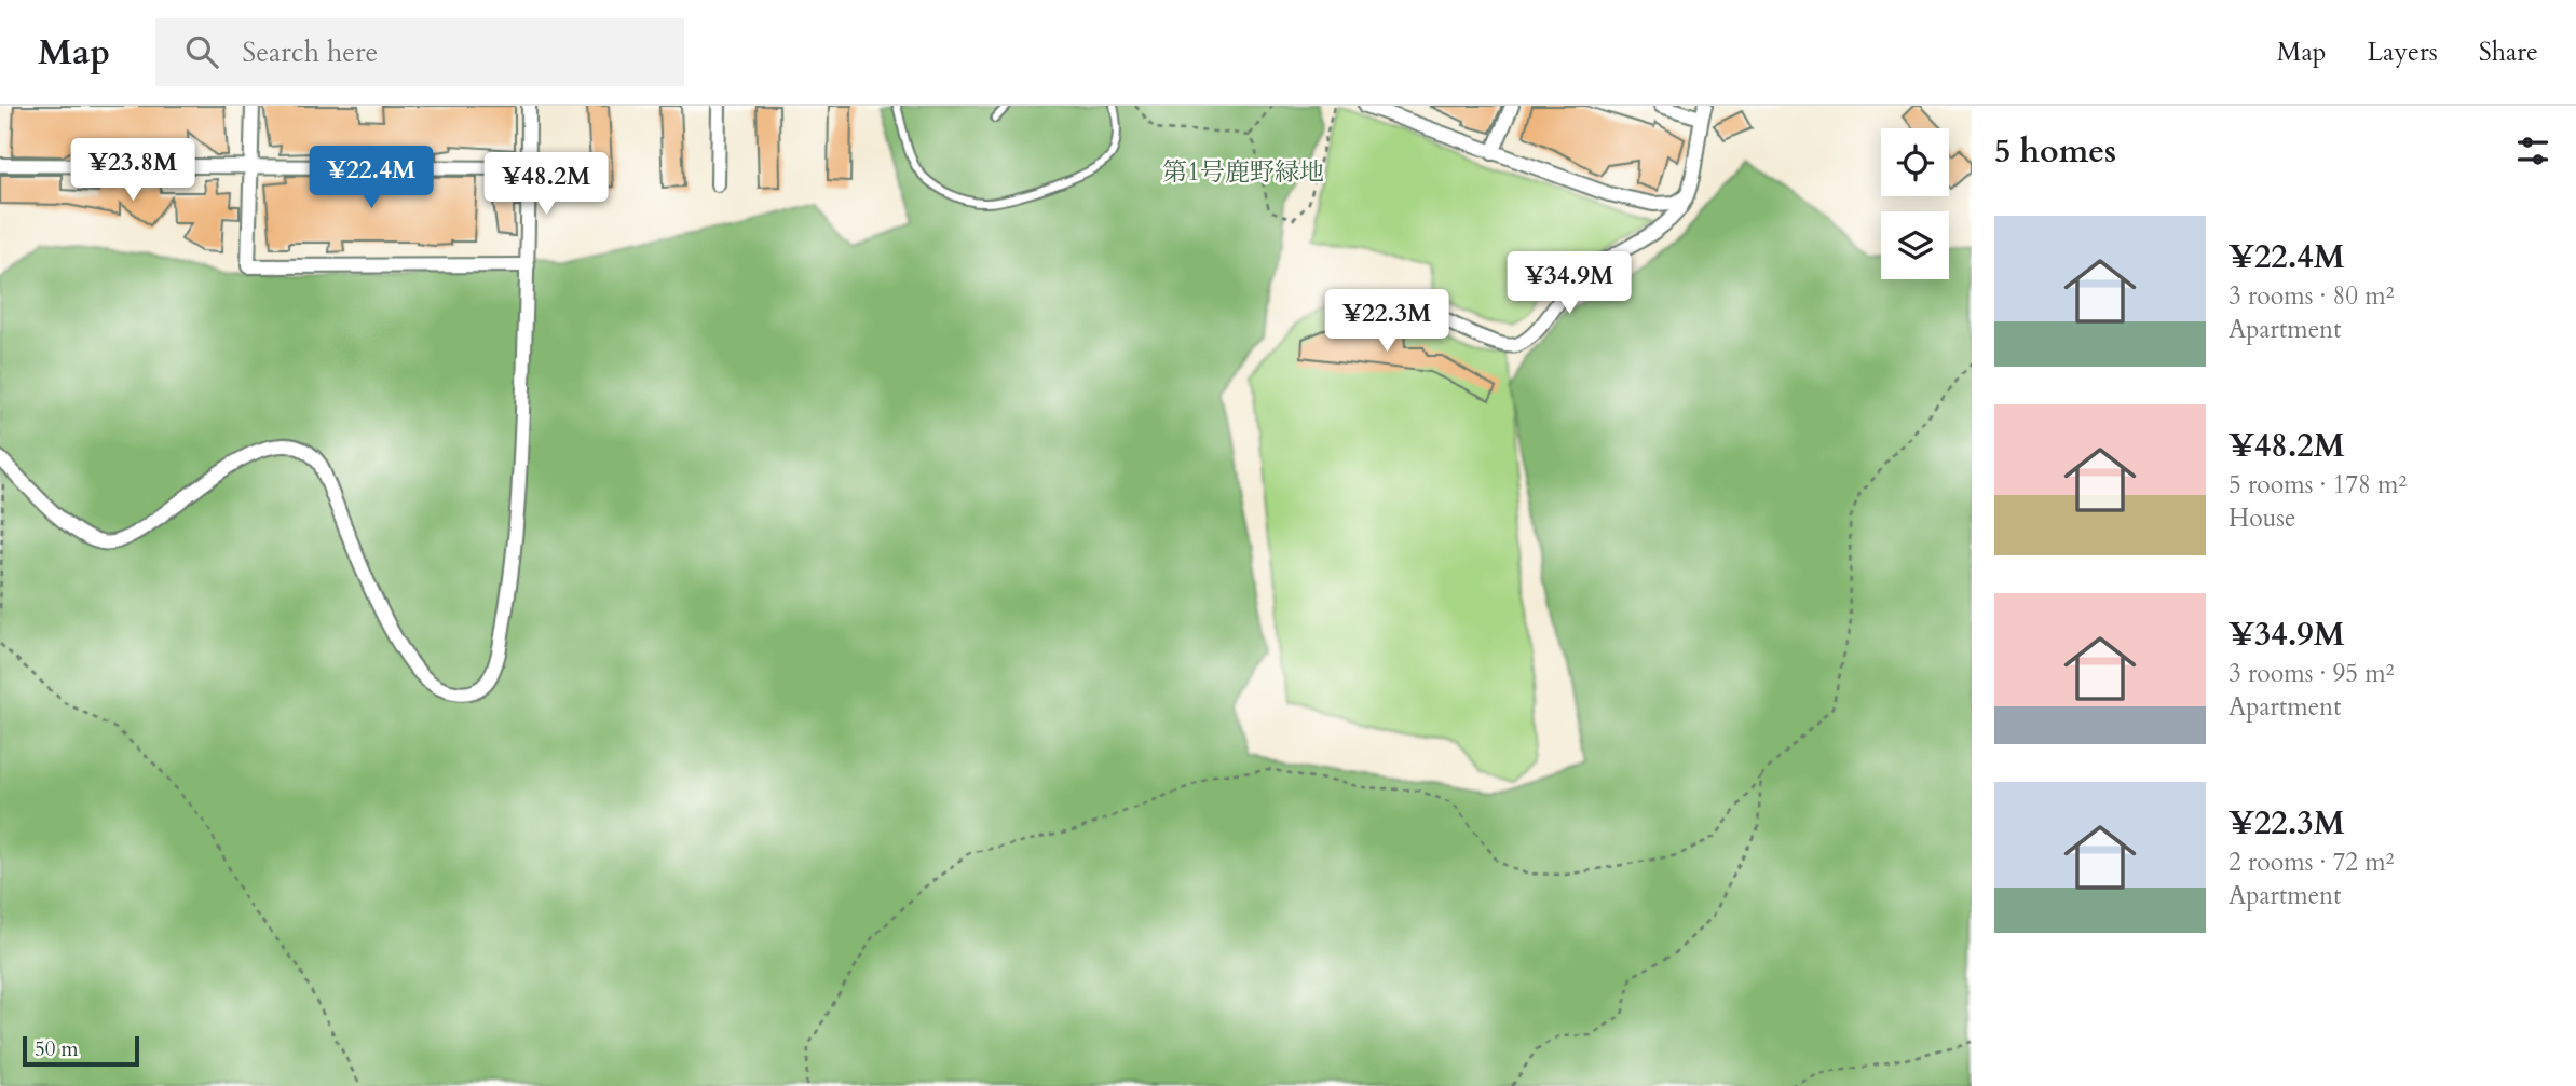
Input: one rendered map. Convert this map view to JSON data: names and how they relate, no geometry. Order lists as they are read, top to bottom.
{
  "parks": ["第1号鹿野緑地"],
  "scale_bar": "50 m",
  "page": {
    "header": "Map",
    "search": "Search here",
    "nav": ["Map", "Layers", "Share"],
    "heading": "5 homes",
    "price": [
      "¥23.8M",
      "¥22.4M",
      "¥48.2M",
      "¥34.9M",
      "¥22.3M"
    ],
    "list": [
      {
        "name": "¥22.4M",
        "note": "3 rooms · 80 m² · Apartment"
      },
      {
        "name": "¥48.2M",
        "note": "5 rooms · 178 m² · House"
      },
      {
        "name": "¥34.9M",
        "note": "3 rooms · 95 m² · Apartment"
      },
      {
        "name": "¥22.3M",
        "note": "2 rooms · 72 m² · Apartment"
      }
    ],
    "scale": "50 m"
  }
}
